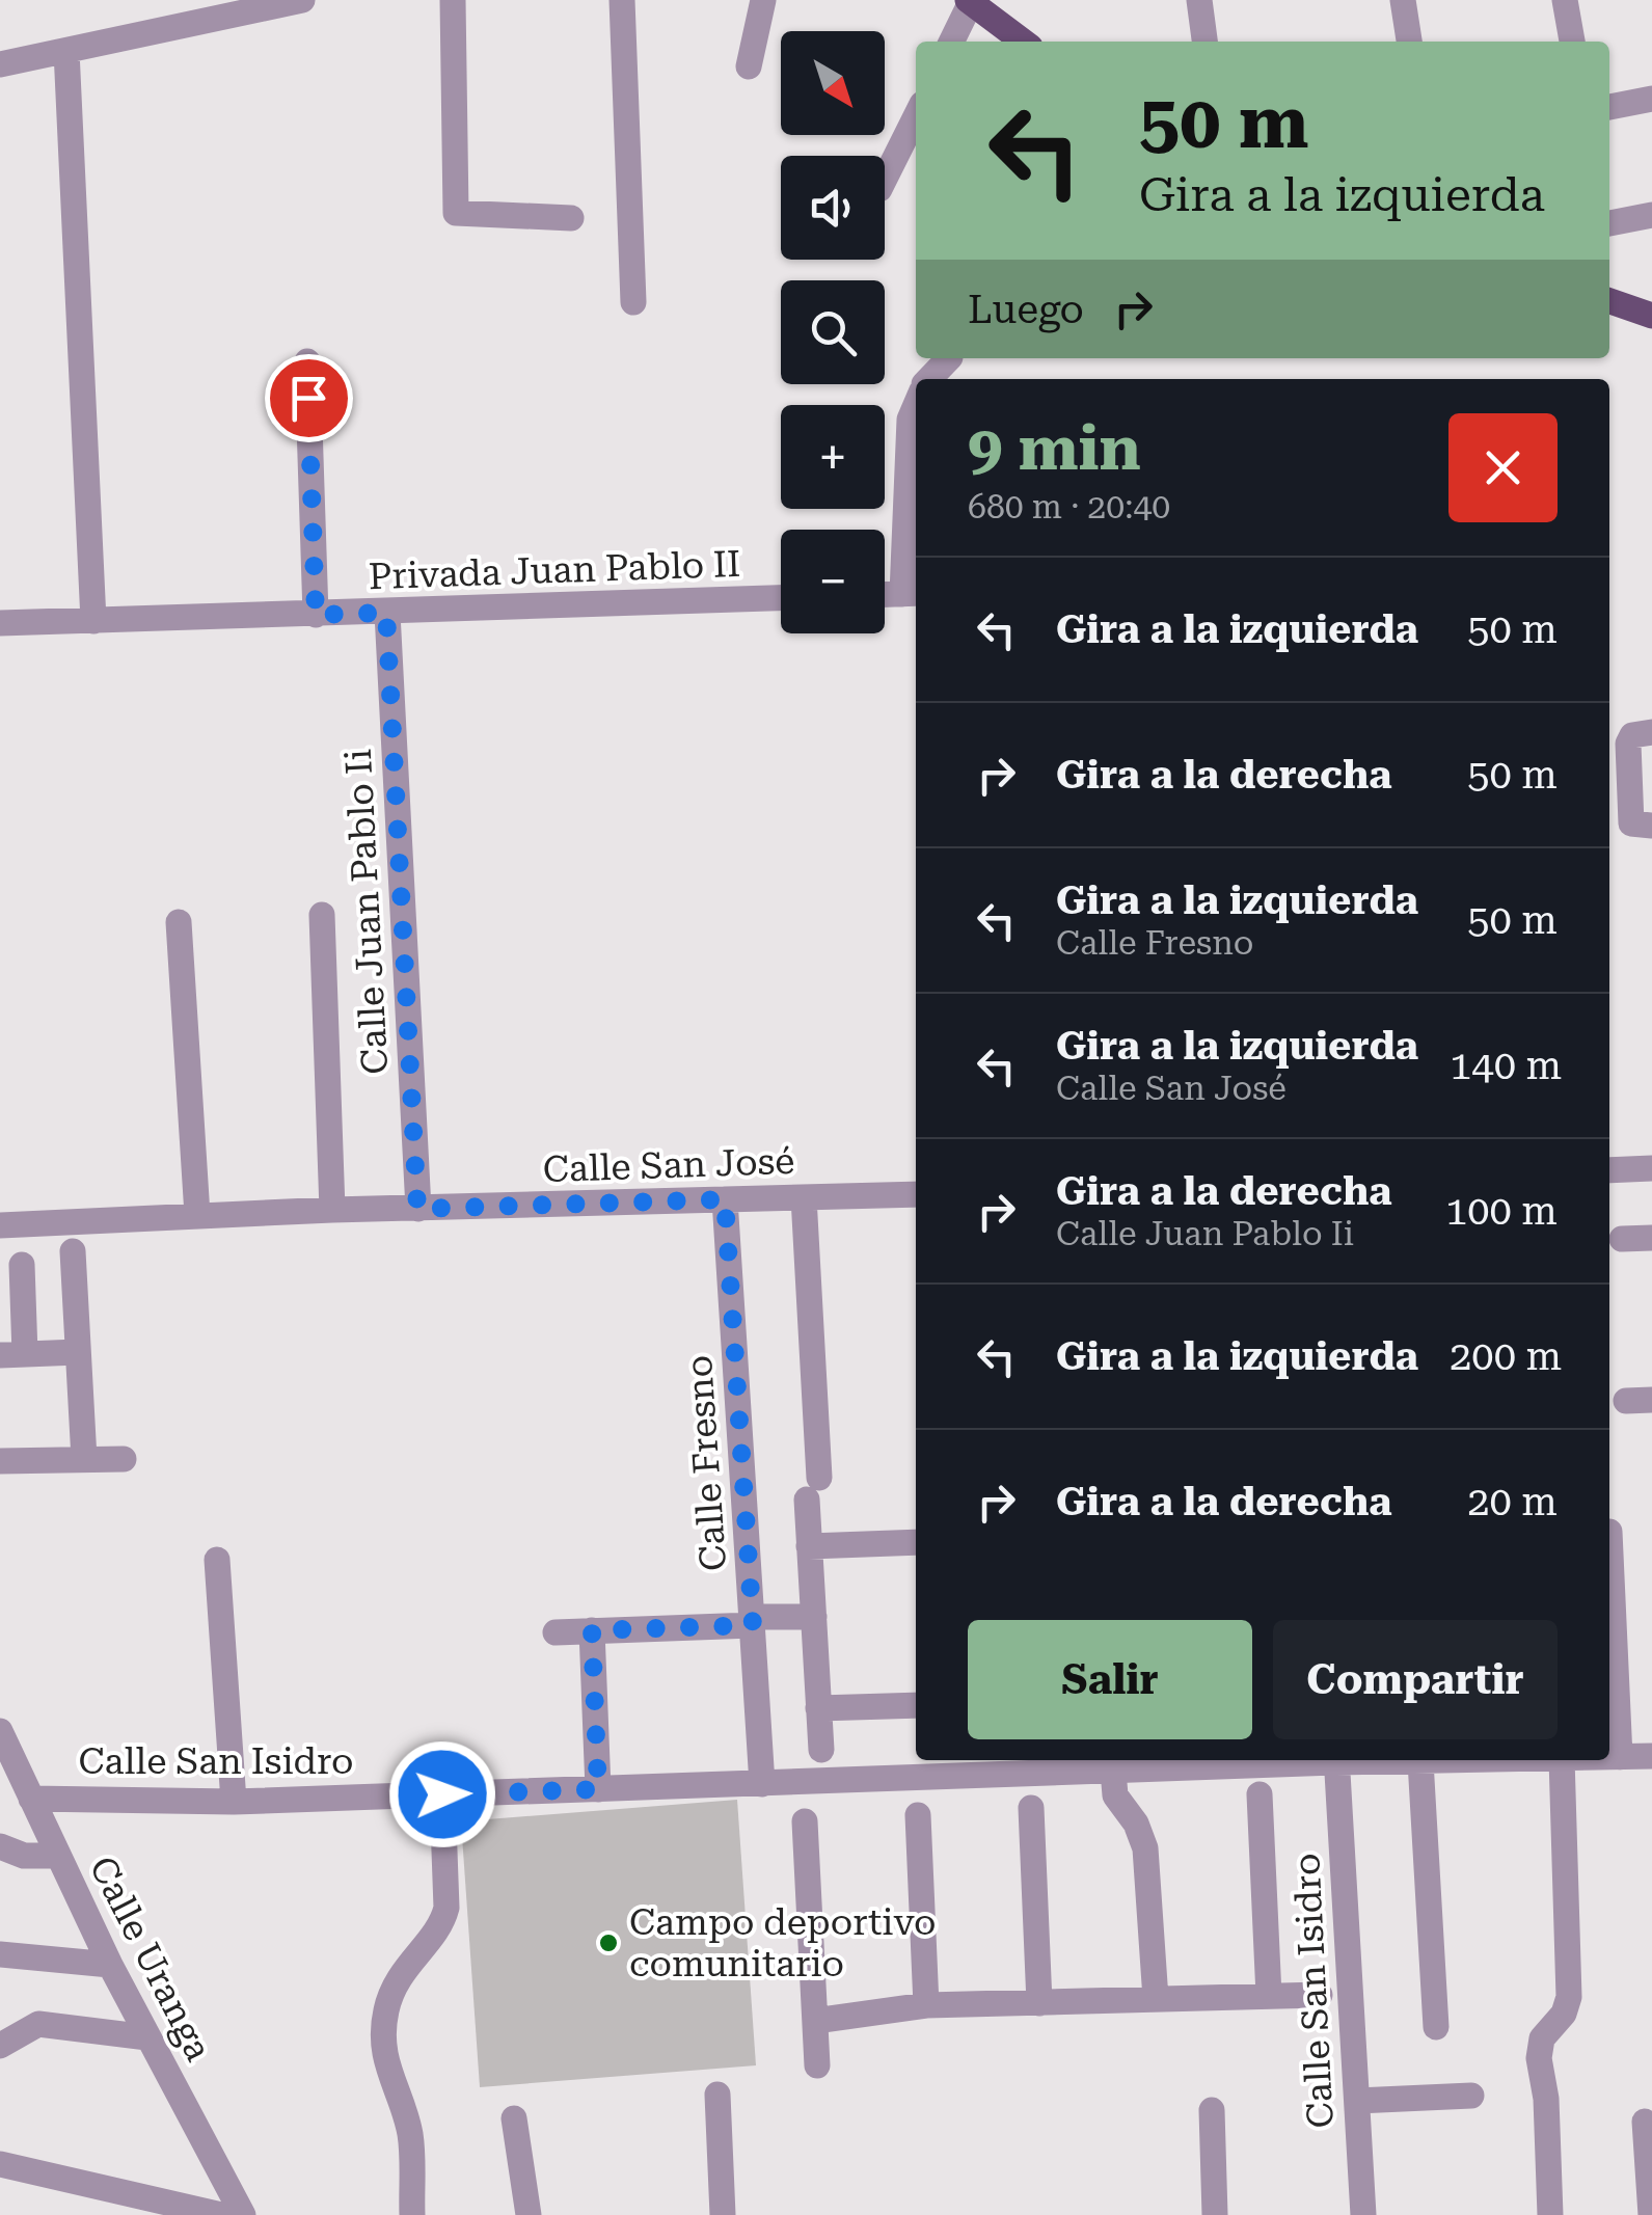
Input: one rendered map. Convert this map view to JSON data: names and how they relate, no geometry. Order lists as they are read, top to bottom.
{
  "streets": {
    "street": [
      "Privada Juan Pablo II",
      "Calle Juan Pablo Ii",
      "Calle San José",
      "Calle Fresno",
      "Calle San Isidro",
      "Calle Uranga"
    ]
  },
  "crossings": [
    ["Privada Juan Pablo II", "Calle Juan Pablo Ii"],
    ["Calle Juan Pablo Ii", "Calle San José"],
    ["Calle San José", "Calle Fresno"],
    ["Calle Fresno", "Calle San Isidro"],
    ["Calle San Isidro", "Calle Uranga"]
  ],
  "places": ["Campo deportivo comunitario"],
  "north": "bottom right",
  "page": {
    "map_buttons": ["+", "−"],
    "turn": ["50 m", "Gira a la izquierda"],
    "then": "Luego",
    "heading": ["9 min", "680 m · 20:40"],
    "list": [
      {
        "name": "Gira a la izquierda",
        "value": "50 m"
      },
      {
        "name": "Gira a la derecha",
        "value": "50 m"
      },
      {
        "name": "Gira a la izquierda",
        "note": "Calle Fresno",
        "value": "50 m"
      },
      {
        "name": "Gira a la izquierda",
        "note": "Calle San José",
        "value": "140 m"
      },
      {
        "name": "Gira a la derecha",
        "note": "Calle Juan Pablo Ii",
        "value": "100 m"
      },
      {
        "name": "Gira a la izquierda",
        "value": "200 m"
      },
      {
        "name": "Gira a la derecha",
        "value": "20 m"
      }
    ],
    "buttons": ["Salir", "Compartir"]
  }
}
